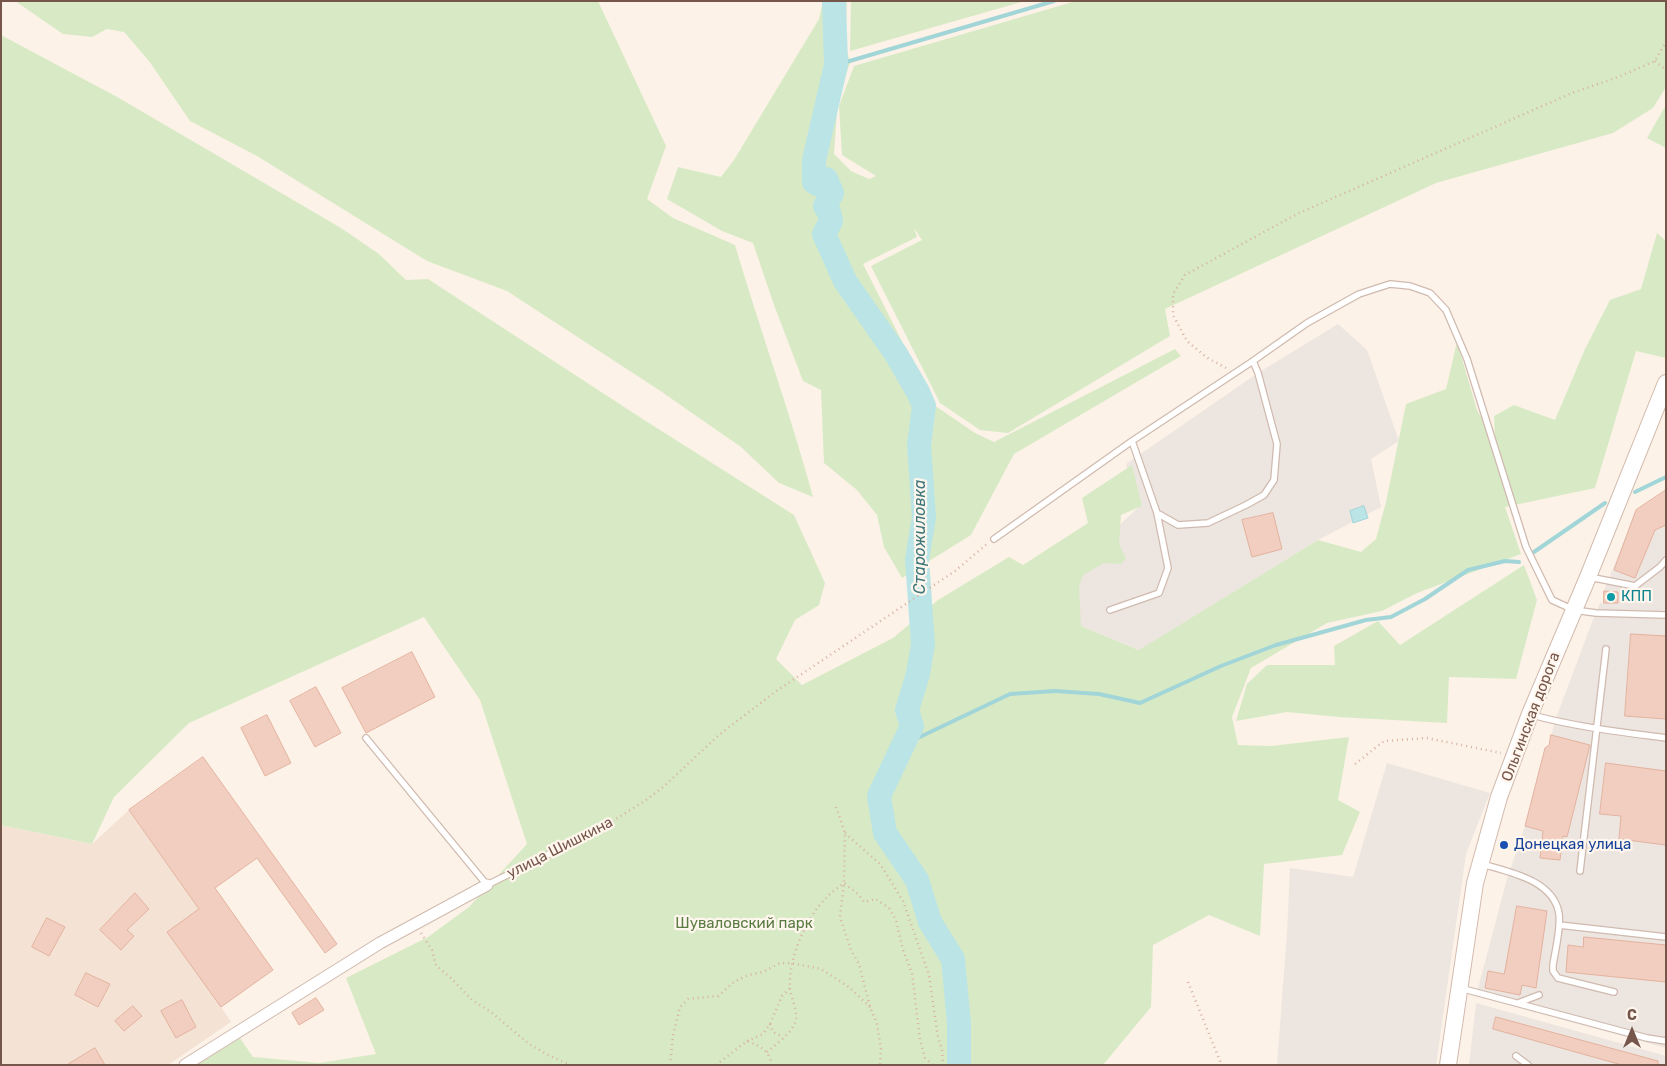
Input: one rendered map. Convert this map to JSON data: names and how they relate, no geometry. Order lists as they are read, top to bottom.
{
  "streets": {
    "street": ["Ольгинская дорога", "улица Шишкина"]
  },
  "water": ["Старожиловка"],
  "parks": ["Шуваловский парк"],
  "places": ["КПП", "Донецкая улица"],
  "north": "top"
}
